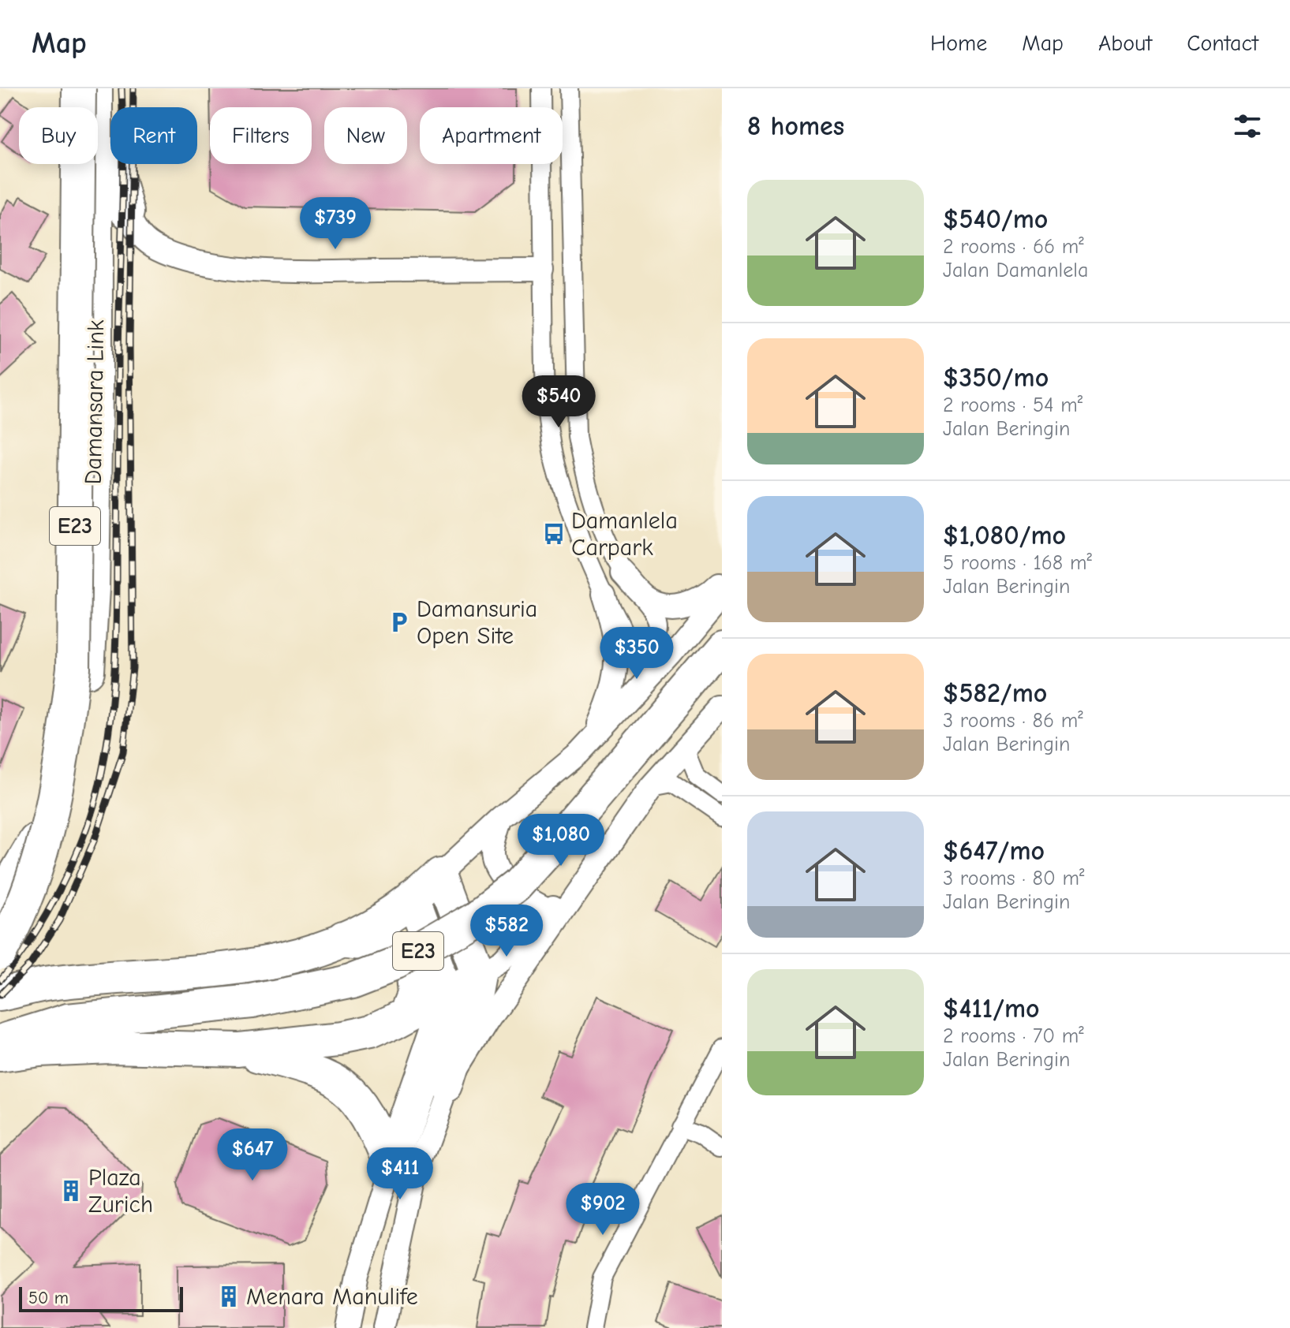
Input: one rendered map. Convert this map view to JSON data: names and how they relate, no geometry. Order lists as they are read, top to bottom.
{
  "streets": {
    "highway": ["Damansara Link", "E23"]
  },
  "places": {
    "bus stop": ["Damanlela Carpark"],
    "parking": ["Damansuria Open Site"],
    "building": ["Plaza Zurich", "Menara Manulife"]
  },
  "scale_bar": "50 m",
  "page": {
    "header": "Map",
    "nav": [
      "Home",
      "Map",
      "About",
      "Contact"
    ],
    "heading": "8 homes",
    "chip": [
      "Buy",
      "Rent",
      "Filters",
      "New",
      "Apartment"
    ],
    "list": [
      {
        "name": "$540/mo",
        "note": "2 rooms · 66 m² · Jalan Damanlela"
      },
      {
        "name": "$350/mo",
        "note": "2 rooms · 54 m² · Jalan Beringin"
      },
      {
        "name": "$1,080/mo",
        "note": "5 rooms · 168 m² · Jalan Beringin"
      },
      {
        "name": "$582/mo",
        "note": "3 rooms · 86 m² · Jalan Beringin"
      },
      {
        "name": "$647/mo",
        "note": "3 rooms · 80 m² · Jalan Beringin"
      },
      {
        "name": "$411/mo",
        "note": "2 rooms · 70 m² · Jalan Beringin"
      }
    ],
    "price": [
      "$739",
      "$540",
      "$350",
      "$1,080",
      "$582",
      "$647",
      "$411",
      "$902"
    ],
    "scale": "50 m"
  }
}
